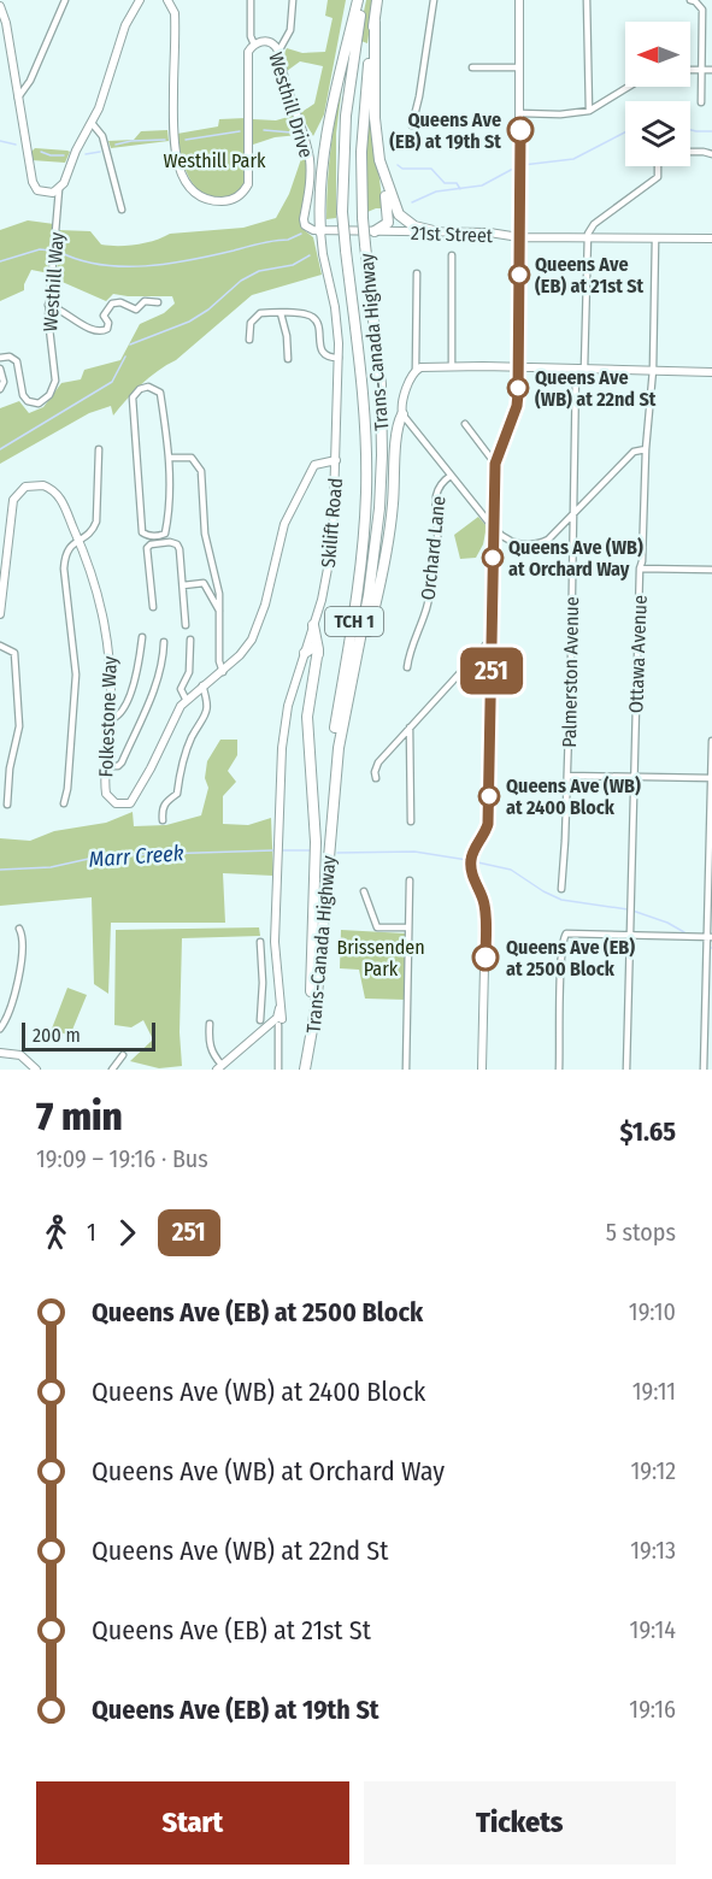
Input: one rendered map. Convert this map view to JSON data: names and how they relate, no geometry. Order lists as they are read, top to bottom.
{
  "streets": {
    "highway": ["Trans-Canada Highway", "TCH 1"],
    "street": [
      "Westhill Drive",
      "21st Street",
      "Westhill Way",
      "Skilift Road",
      "Orchard Lane",
      "Ottawa Avenue",
      "Palmerston Avenue",
      "Folkestone Way"
    ]
  },
  "crossings": [
    ["Westhill Drive", "21st Street"],
    ["Westhill Drive", "Skilift Road"],
    ["21st Street", "Skilift Road"],
    ["21st Street", "Ottawa Avenue"],
    ["Skilift Road", "Folkestone Way"]
  ],
  "water": ["Marr Creek"],
  "parks": ["Westhill Park", "Brissenden Park"],
  "places": [
    "Queens Ave (EB) at 19th St",
    "Queens Ave (EB) at 21st St",
    "Queens Ave (WB) at 22nd St",
    "Queens Ave (WB) at Orchard Way",
    "Queens Ave (WB) at 2400 Block",
    "Queens Ave (EB) at 2500 Block"
  ],
  "lines": ["bus line 251"],
  "scale_bar": "200 m",
  "north": "left",
  "page": {
    "on_map": "251",
    "scale": "200 m",
    "heading": ["7 min", "19:09 – 19:16 · Bus", "$1.65"],
    "legs": ["1", "251", "5 stops"],
    "list": [
      {
        "name": "Queens Ave (EB) at 2500 Block",
        "value": "19:10"
      },
      {
        "name": "Queens Ave (WB) at 2400 Block",
        "value": "19:11"
      },
      {
        "name": "Queens Ave (WB) at Orchard Way",
        "value": "19:12"
      },
      {
        "name": "Queens Ave (WB) at 22nd St",
        "value": "19:13"
      },
      {
        "name": "Queens Ave (EB) at 21st St",
        "value": "19:14"
      },
      {
        "name": "Queens Ave (EB) at 19th St",
        "value": "19:16"
      }
    ],
    "buttons": ["Start", "Tickets"]
  }
}
